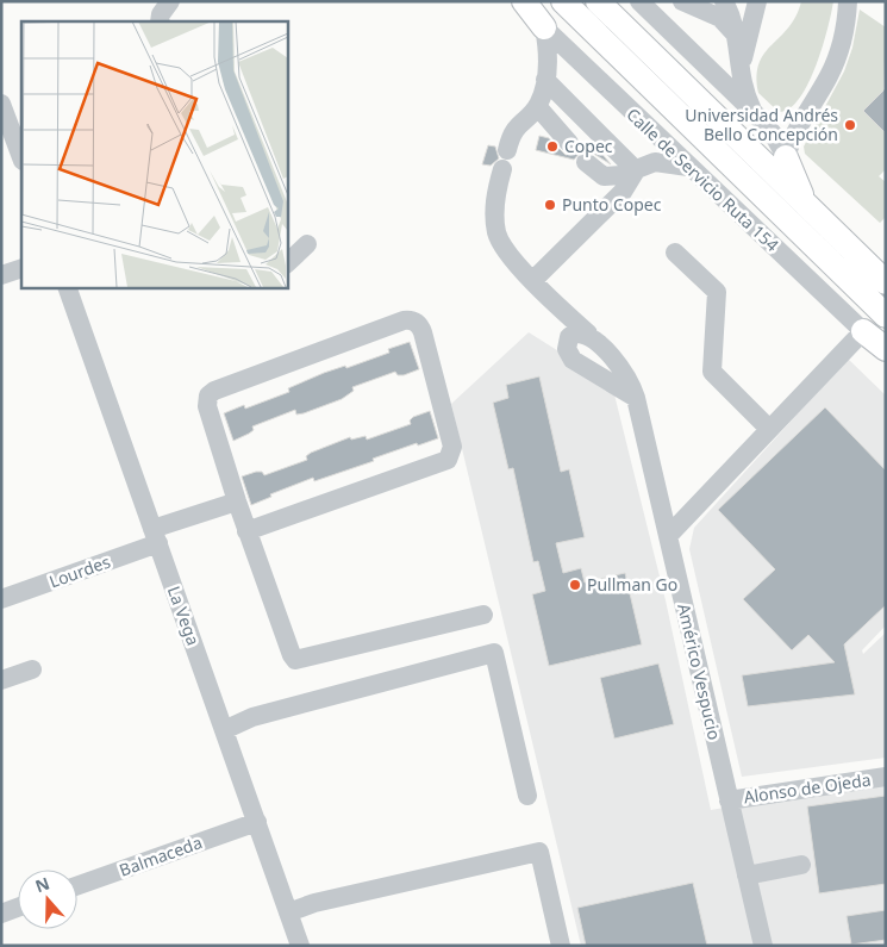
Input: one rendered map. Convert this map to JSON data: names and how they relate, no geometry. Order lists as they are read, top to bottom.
{
  "streets": {
    "street": [
      "Calle de Servicio Ruta 154",
      "Lourdes",
      "La Vega",
      "Américo Vespucio",
      "Alonso de Ojeda",
      "Balmaceda"
    ]
  },
  "crossings": [
    ["Lourdes", "La Vega"],
    ["La Vega", "Balmaceda"],
    ["Américo Vespucio", "Alonso de Ojeda"]
  ],
  "places": [
    "Universidad Andrés Bello Concepción",
    "Copec",
    "Punto Copec",
    "Pullman Go"
  ],
  "north": "top"
}
